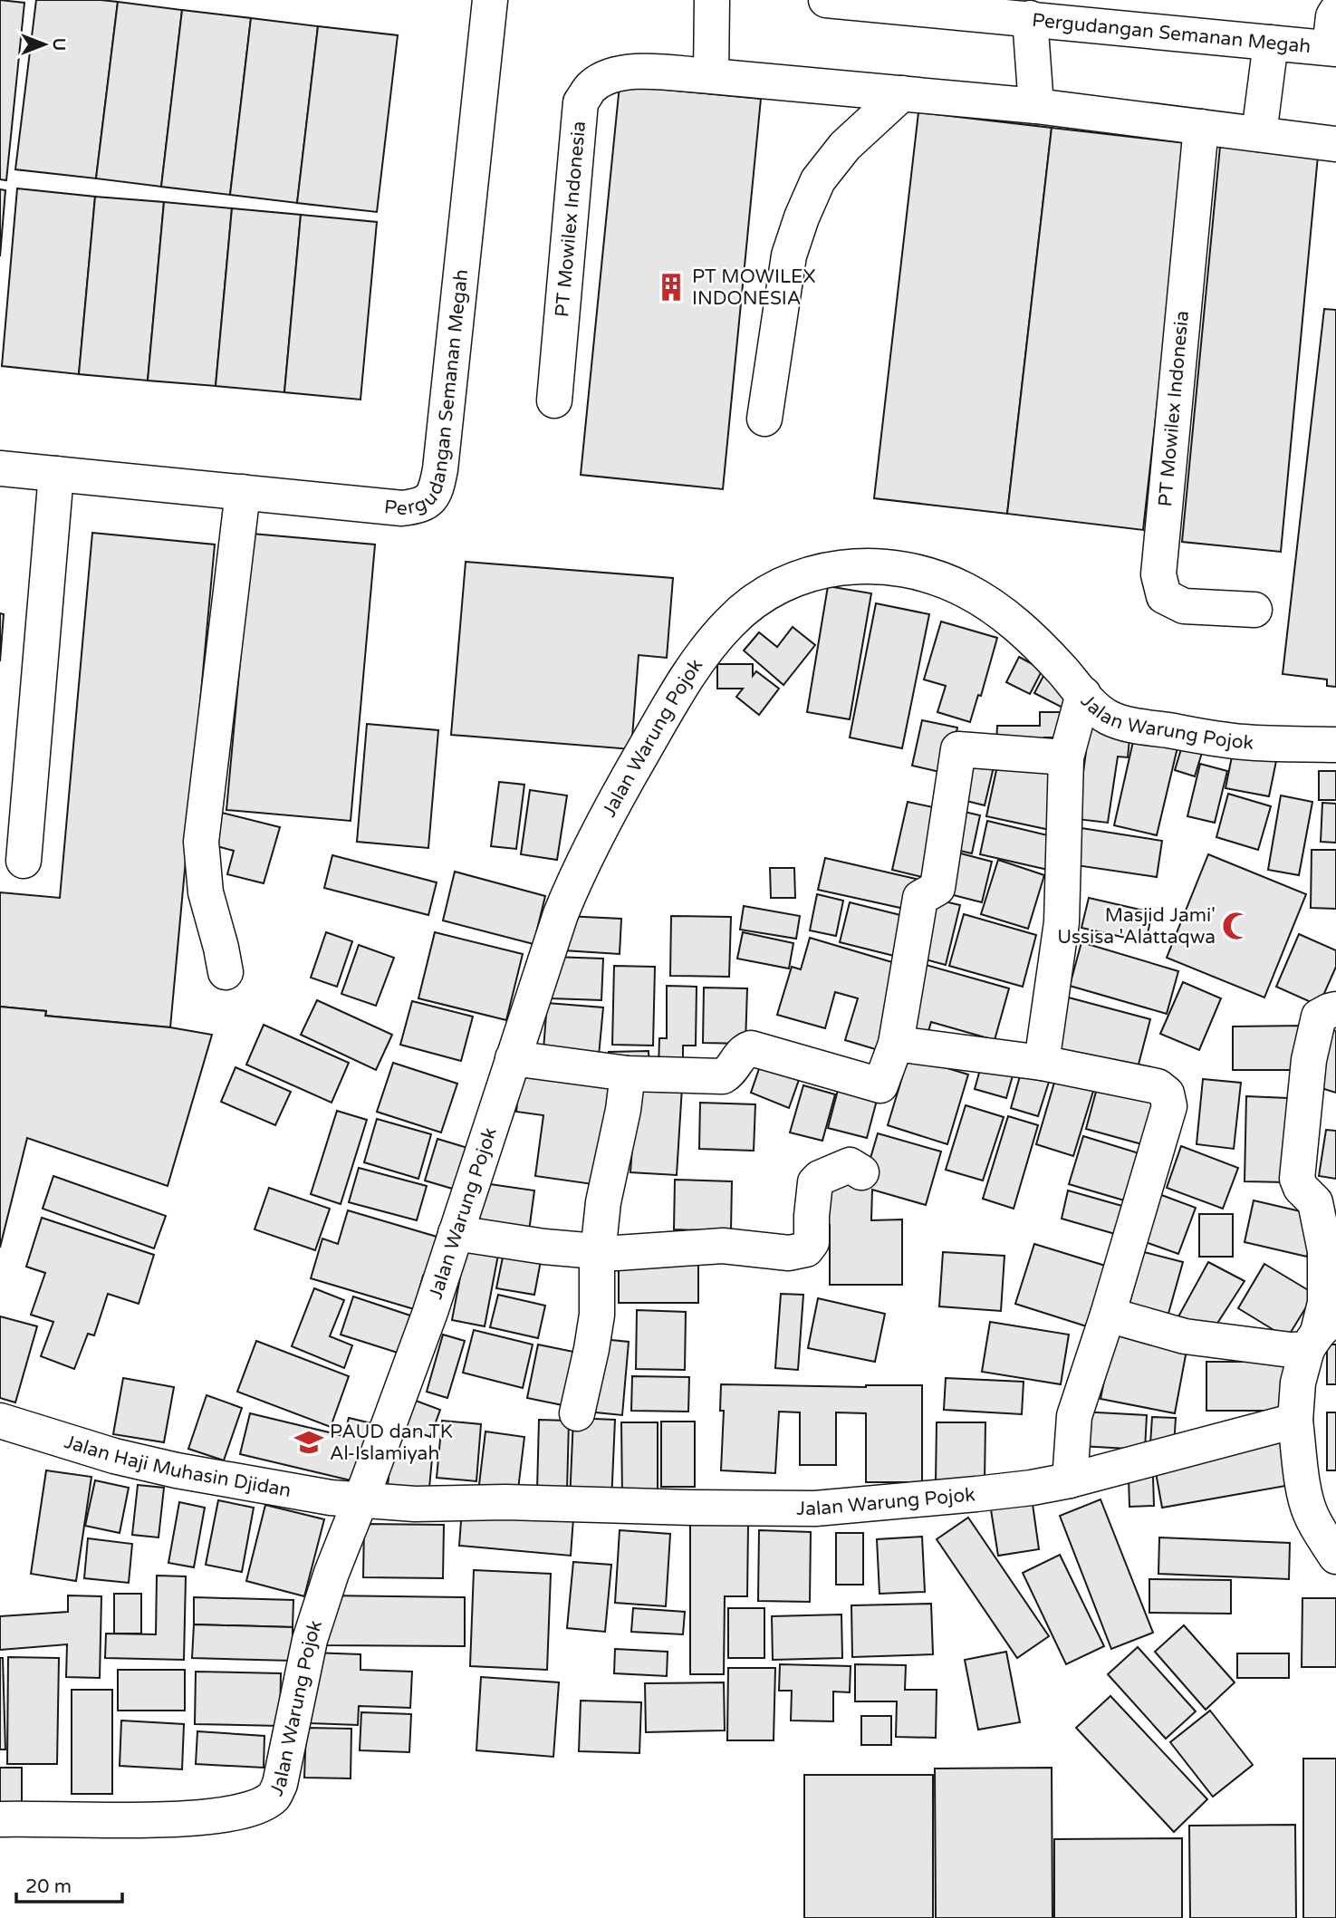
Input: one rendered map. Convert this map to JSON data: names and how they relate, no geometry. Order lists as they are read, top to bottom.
{
  "streets": {
    "street": [
      "Pergudangan Semanan Megah",
      "PT Mowilex Indonesia",
      "Jalan Warung Pojok",
      "Jalan Haji Muhasin Djidan"
    ]
  },
  "crossings": [
    ["Jalan Warung Pojok", "Jalan Haji Muhasin Djidan"]
  ],
  "places": {
    "building": ["PT MOWILEX INDONESIA"],
    "mosque": ["Masjid Jami' Ussisa 'Alattaqwa"],
    "school or university": ["PAUD dan TK Al-Islamiyah"]
  },
  "scale_bar": "20 m",
  "north": "right"
}
